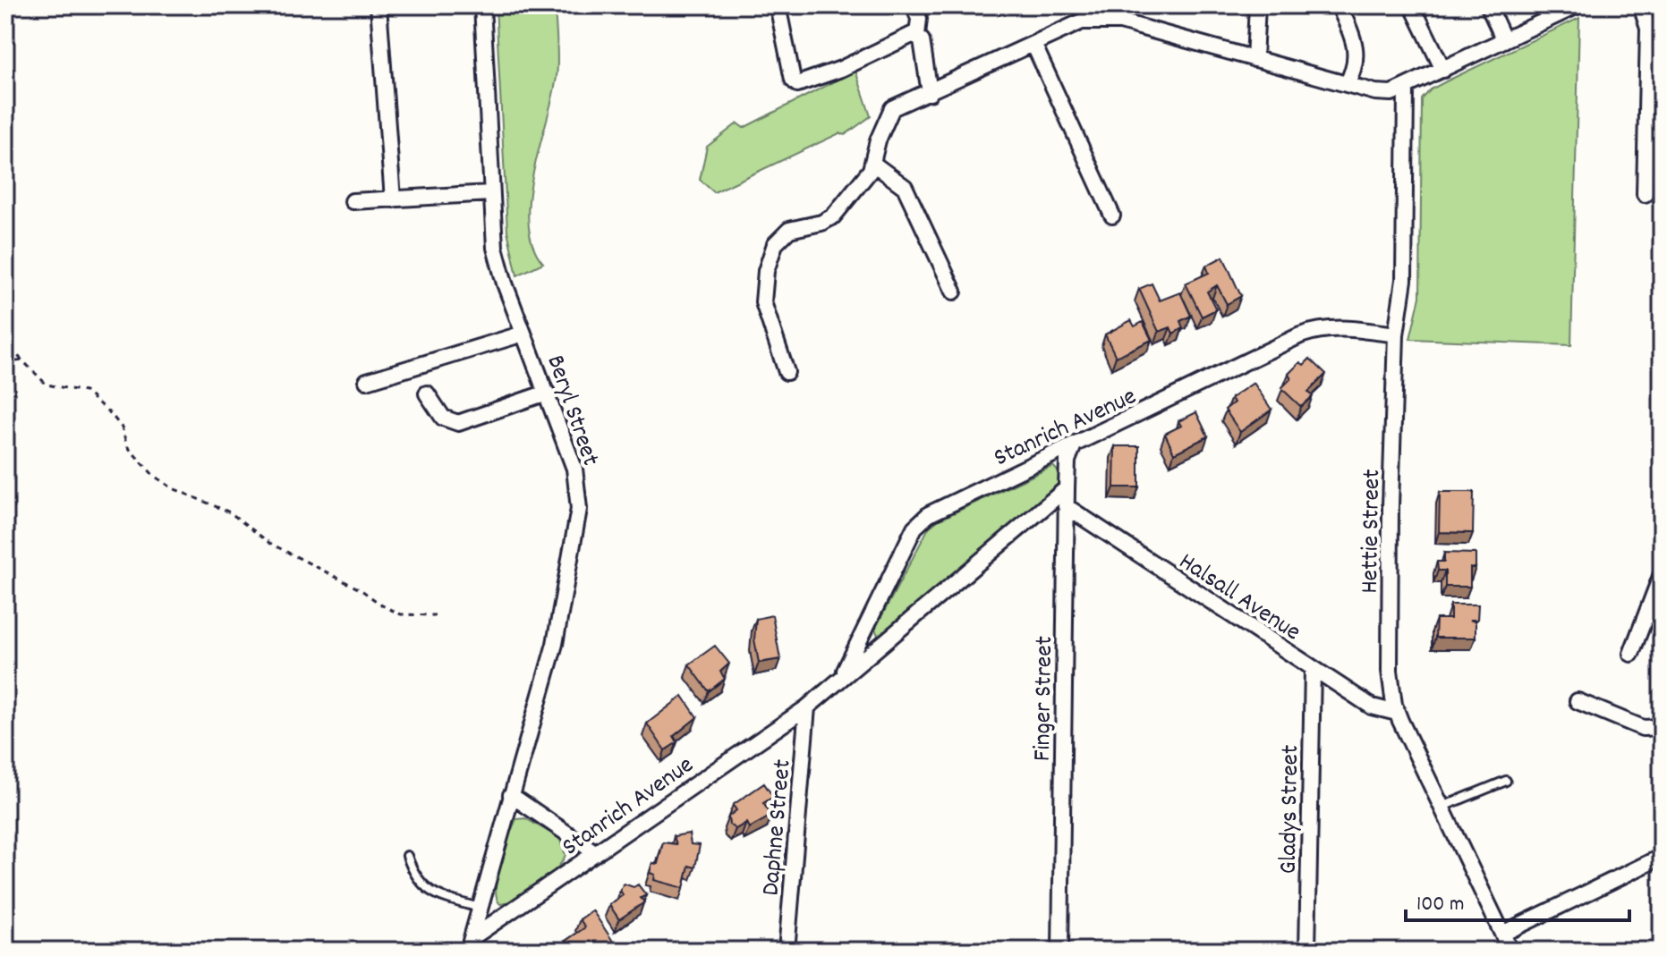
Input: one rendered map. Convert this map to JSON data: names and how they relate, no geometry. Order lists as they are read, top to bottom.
{
  "streets": {
    "street": [
      "Beryl Street",
      "Stanrich Avenue",
      "Hettie Street",
      "Halsall Avenue",
      "Finger Street",
      "Gladys Street",
      "Daphne Street"
    ]
  },
  "crossings": [
    ["Beryl Street", "Stanrich Avenue"],
    ["Stanrich Avenue", "Hettie Street"],
    ["Stanrich Avenue", "Finger Street"],
    ["Stanrich Avenue", "Daphne Street"],
    ["Hettie Street", "Halsall Avenue"],
    ["Halsall Avenue", "Finger Street"],
    ["Halsall Avenue", "Gladys Street"]
  ],
  "scale_bar": "100 m"
}
